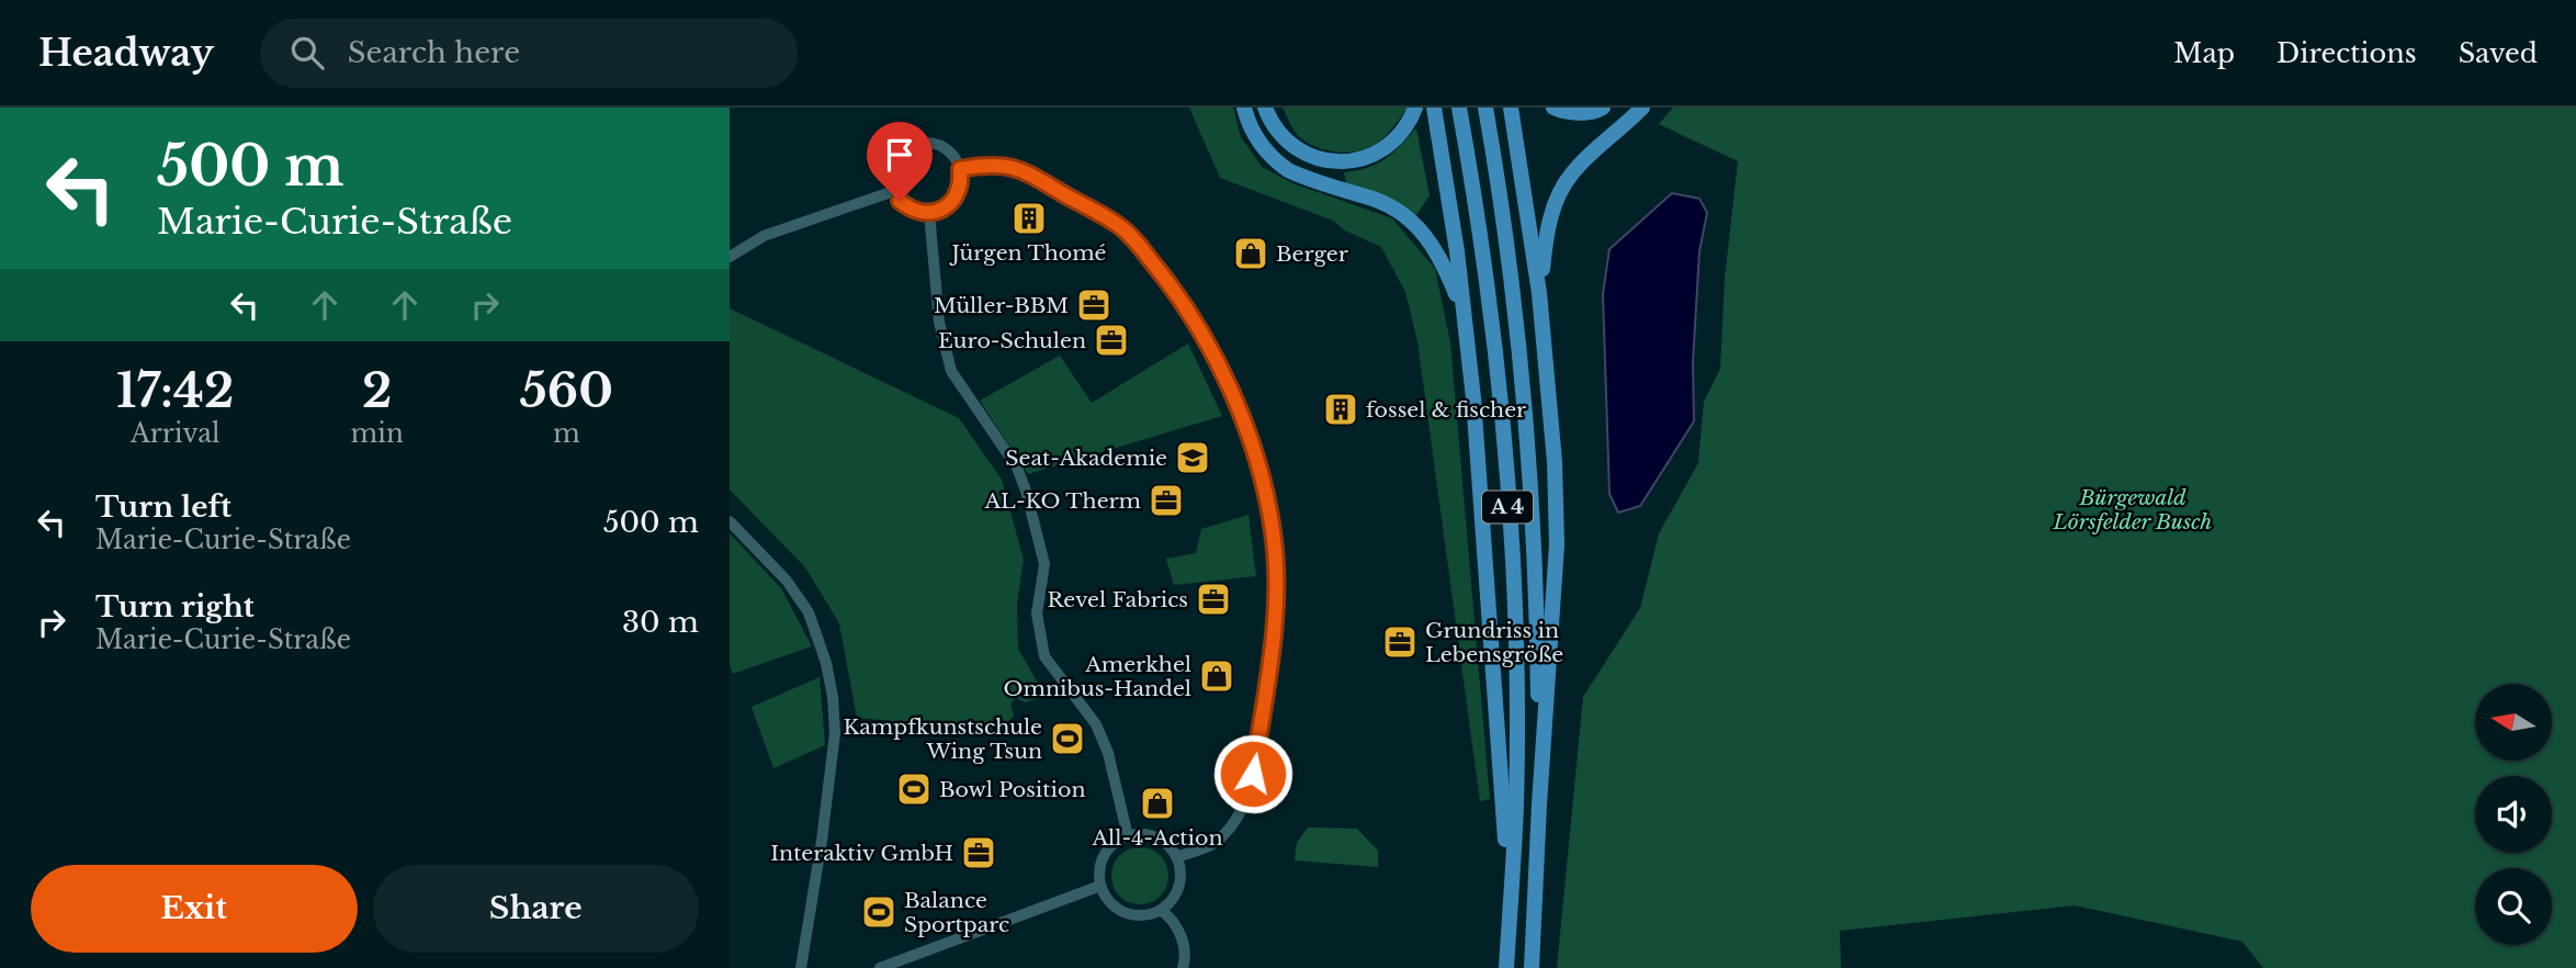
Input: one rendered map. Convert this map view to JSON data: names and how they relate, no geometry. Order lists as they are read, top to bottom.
{
  "streets": {
    "highway": ["A 4"]
  },
  "parks": ["Bürgewald Lörsfelder Busch"],
  "places": {
    "building": ["Jürgen Thomé", "fossel & fischer"],
    "shop": ["Berger", "Amerkhel Omnibus-Handel", "All-4-Action"],
    "office": [
      "Müller-BBM",
      "Euro-Schulen",
      "AL-KO Therm",
      "Revel Fabrics",
      "Grundriss in Lebensgröße",
      "Interaktiv GmbH"
    ],
    "school or university": ["Seat-Akademie"],
    "sports": ["Kampfkunstschule Wing Tsun", "Bowl Position", "Balance Sportparc"]
  },
  "north": "left",
  "page": {
    "header": "Headway",
    "search": "Search here",
    "nav": ["Map", "Directions", "Saved"],
    "turn": ["500 m", "Marie-Curie-Straße"],
    "eta": [
      "17:42",
      "Arrival",
      "2",
      "min",
      "560",
      "m"
    ],
    "list": [
      {
        "name": "Turn left",
        "note": "Marie-Curie-Straße",
        "value": "500 m"
      },
      {
        "name": "Turn right",
        "note": "Marie-Curie-Straße",
        "value": "30 m"
      }
    ],
    "buttons": ["Exit", "Share"]
  }
}
